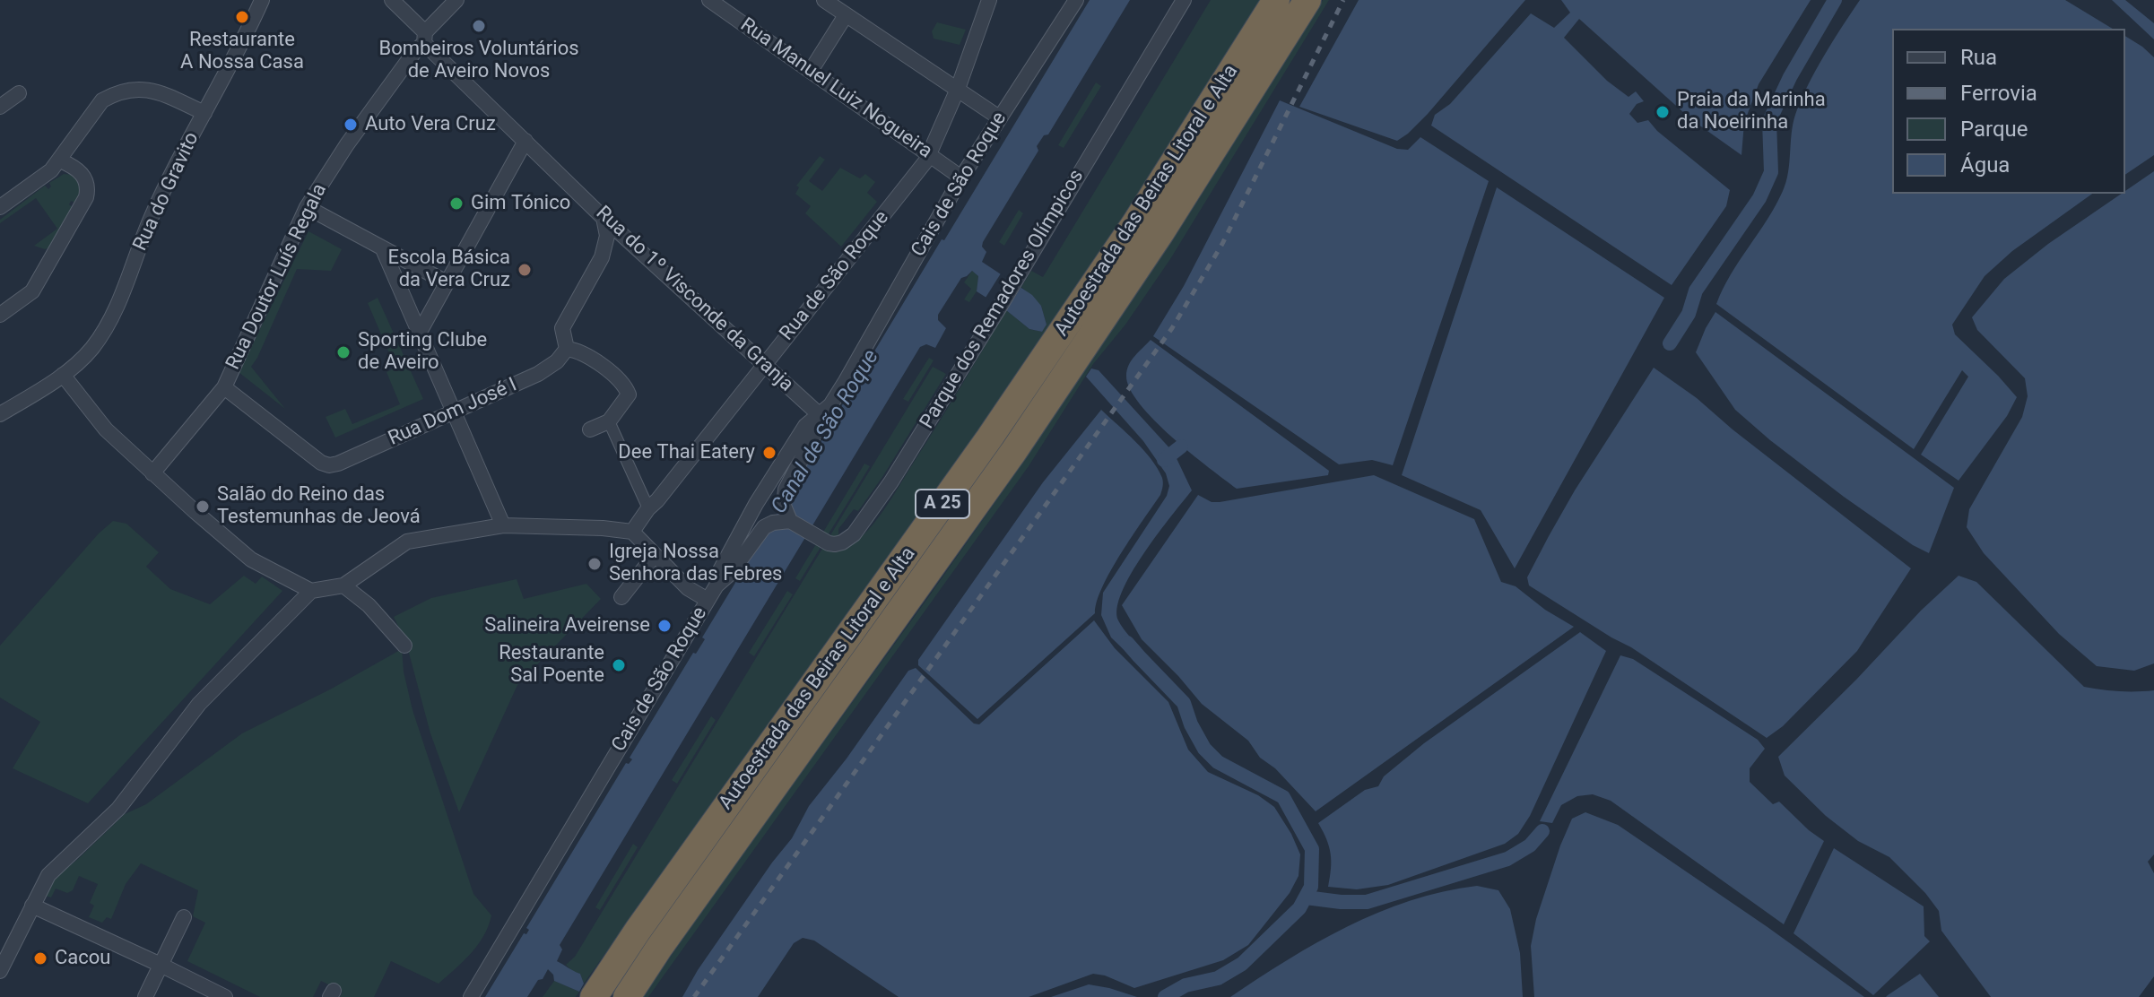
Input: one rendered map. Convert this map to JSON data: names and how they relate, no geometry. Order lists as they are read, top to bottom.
{
  "streets": {
    "highway": ["Autoestrada das Beiras Litoral e Alta", "A 25"],
    "street": [
      "Rua Manuel Luiz Nogueira",
      "Cais de São Roque",
      "Rua do Gravito",
      "Rua de São Roque",
      "Rua Doutor Luís Regala",
      "Rua do 1º Visconde da Granja",
      "Parque dos Remadores Olímpicos",
      "Rua Dom José I"
    ]
  },
  "crossings": [
    ["Rua Manuel Luiz Nogueira", "Cais de São Roque"],
    ["Rua Manuel Luiz Nogueira", "Rua de São Roque"],
    ["Cais de São Roque", "Rua do 1º Visconde da Granja"],
    ["Rua de São Roque", "Rua do 1º Visconde da Granja"],
    ["Rua Doutor Luís Regala", "Rua do 1º Visconde da Granja"],
    ["Rua Doutor Luís Regala", "Rua Dom José I"]
  ],
  "water": ["Canal de São Roque"],
  "places": [
    "Restaurante A Nossa Casa",
    "Bombeiros Voluntários de Aveiro Novos",
    "Praia da Marinha da Noeirinha",
    "Auto Vera Cruz",
    "Gim Tónico",
    "Escola Básica da Vera Cruz",
    "Sporting Clube de Aveiro",
    "Dee Thai Eatery",
    "Salão do Reino das Testemunhas de Jeová",
    "Igreja Nossa Senhora das Febres",
    "Salineira Aveirense",
    "Restaurante Sal Poente",
    "Cacou"
  ],
  "legend": [
    "Rua",
    "Ferrovia",
    "Parque",
    "Água"
  ]
}
